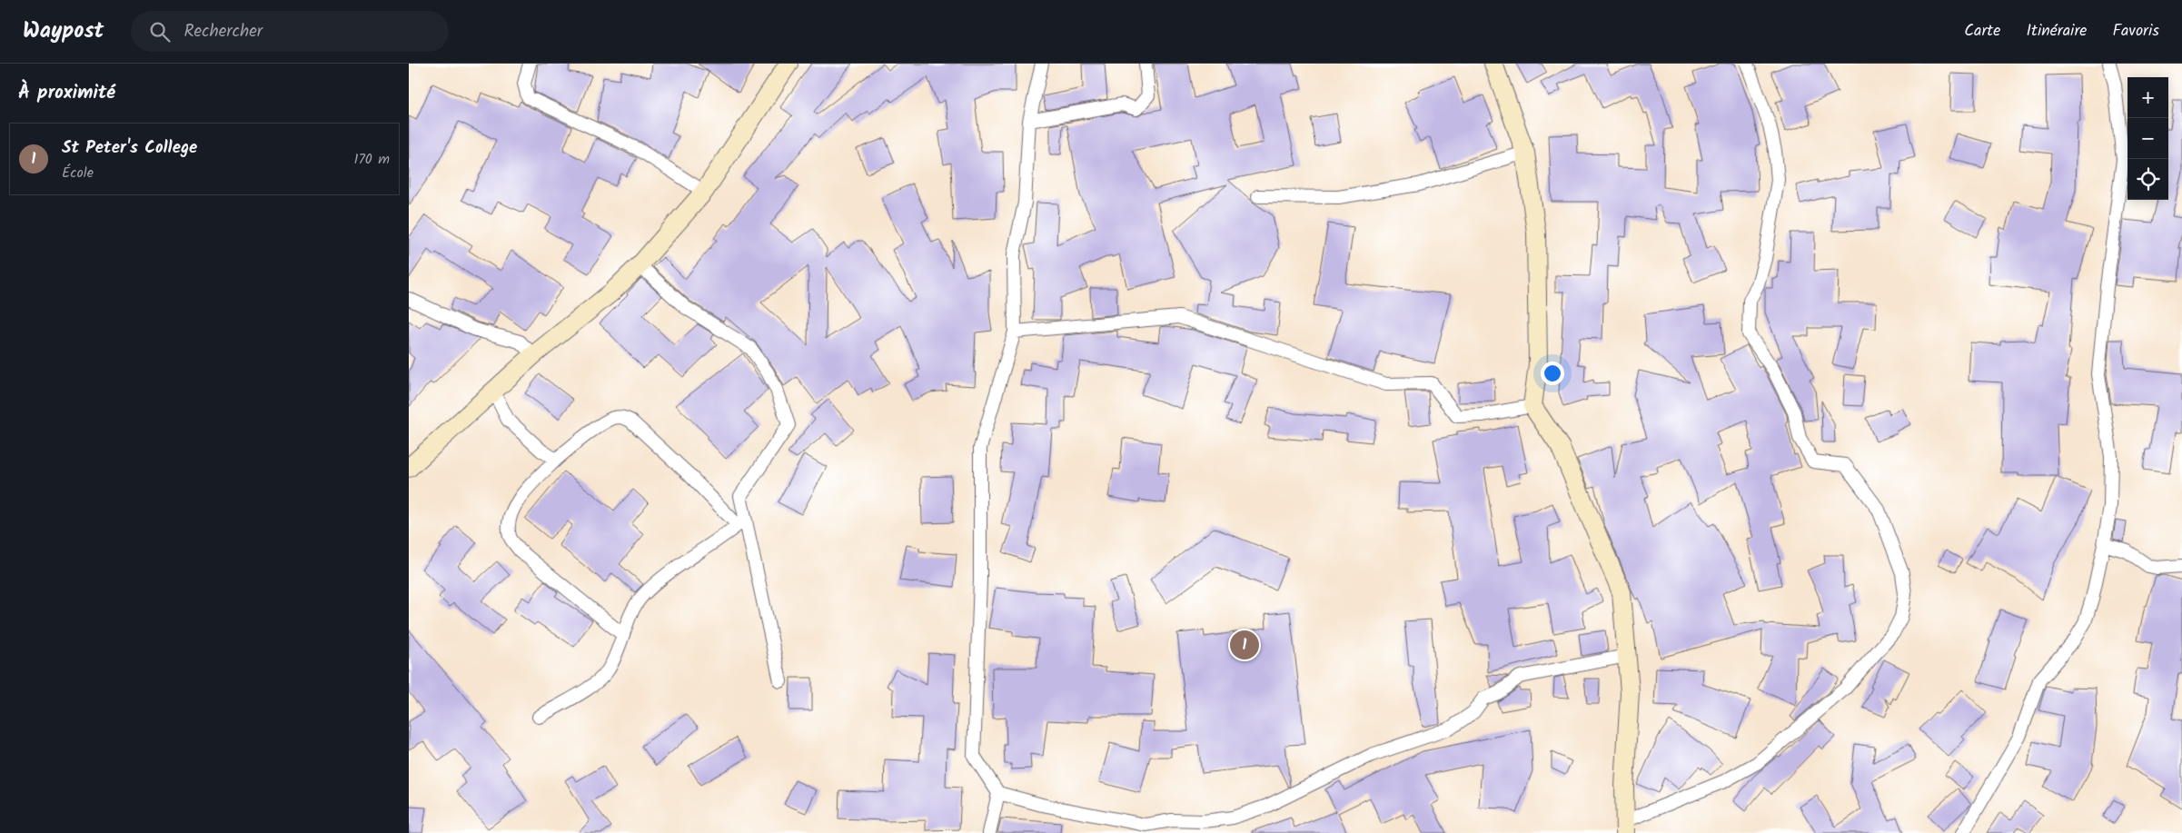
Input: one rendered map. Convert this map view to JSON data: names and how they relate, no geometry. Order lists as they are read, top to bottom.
{
  "page": {
    "header": "Waypost",
    "search": "Rechercher",
    "nav": ["Carte", "Itinéraire", "Favoris"],
    "heading": "À proximité",
    "map_buttons": ["+", "−"],
    "list": [
      {
        "mark": "1",
        "name": "St Peter's College",
        "note": "École",
        "value": "170 m"
      }
    ],
    "pins": "1"
  }
}
